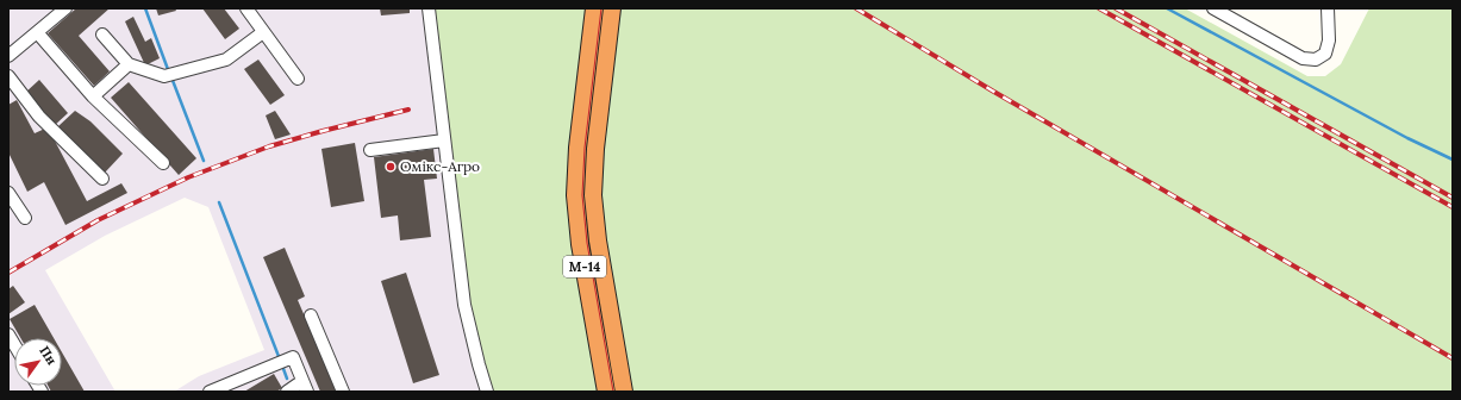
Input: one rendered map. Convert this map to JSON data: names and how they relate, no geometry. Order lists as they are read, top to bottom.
{
  "streets": {
    "highway": ["М-14"]
  },
  "places": ["Омiкс-Агро"],
  "north": "top right"
}
